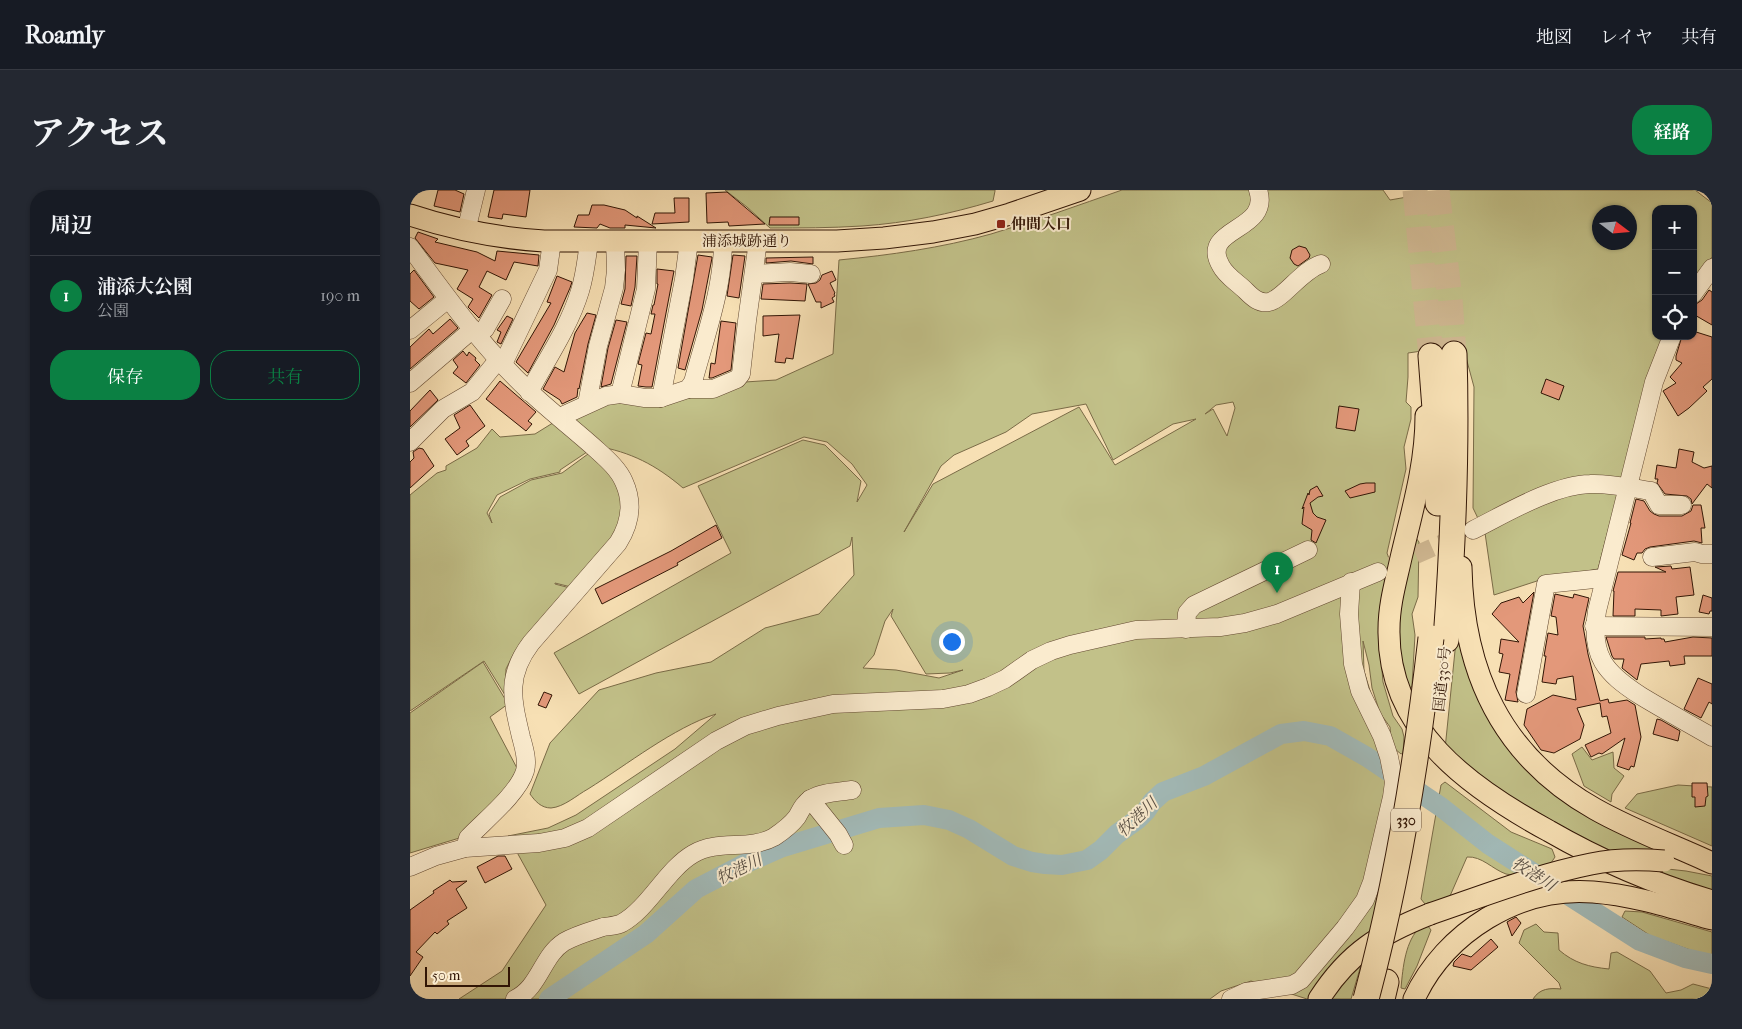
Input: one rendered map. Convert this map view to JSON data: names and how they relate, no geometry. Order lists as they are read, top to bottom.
{
  "streets": {
    "highway": ["国道330号", "330"],
    "main road": ["浦添城跡通り"]
  },
  "water": ["牧港川"],
  "places": {
    "transit": ["仲間入口"]
  },
  "scale_bar": "50 m",
  "north": "right",
  "page": {
    "header": "Roamly",
    "nav": ["地図", "レイヤ", "共有"],
    "title": "アクセス",
    "buttons": [
      "経路",
      ["保存", "共有"]
    ],
    "heading": "周辺",
    "map_buttons": ["+", "−"],
    "list": [
      {
        "mark": "1",
        "name": "浦添大公園",
        "note": "公園",
        "value": "190 m"
      }
    ],
    "pins": "1",
    "scale": "50 m"
  }
}
